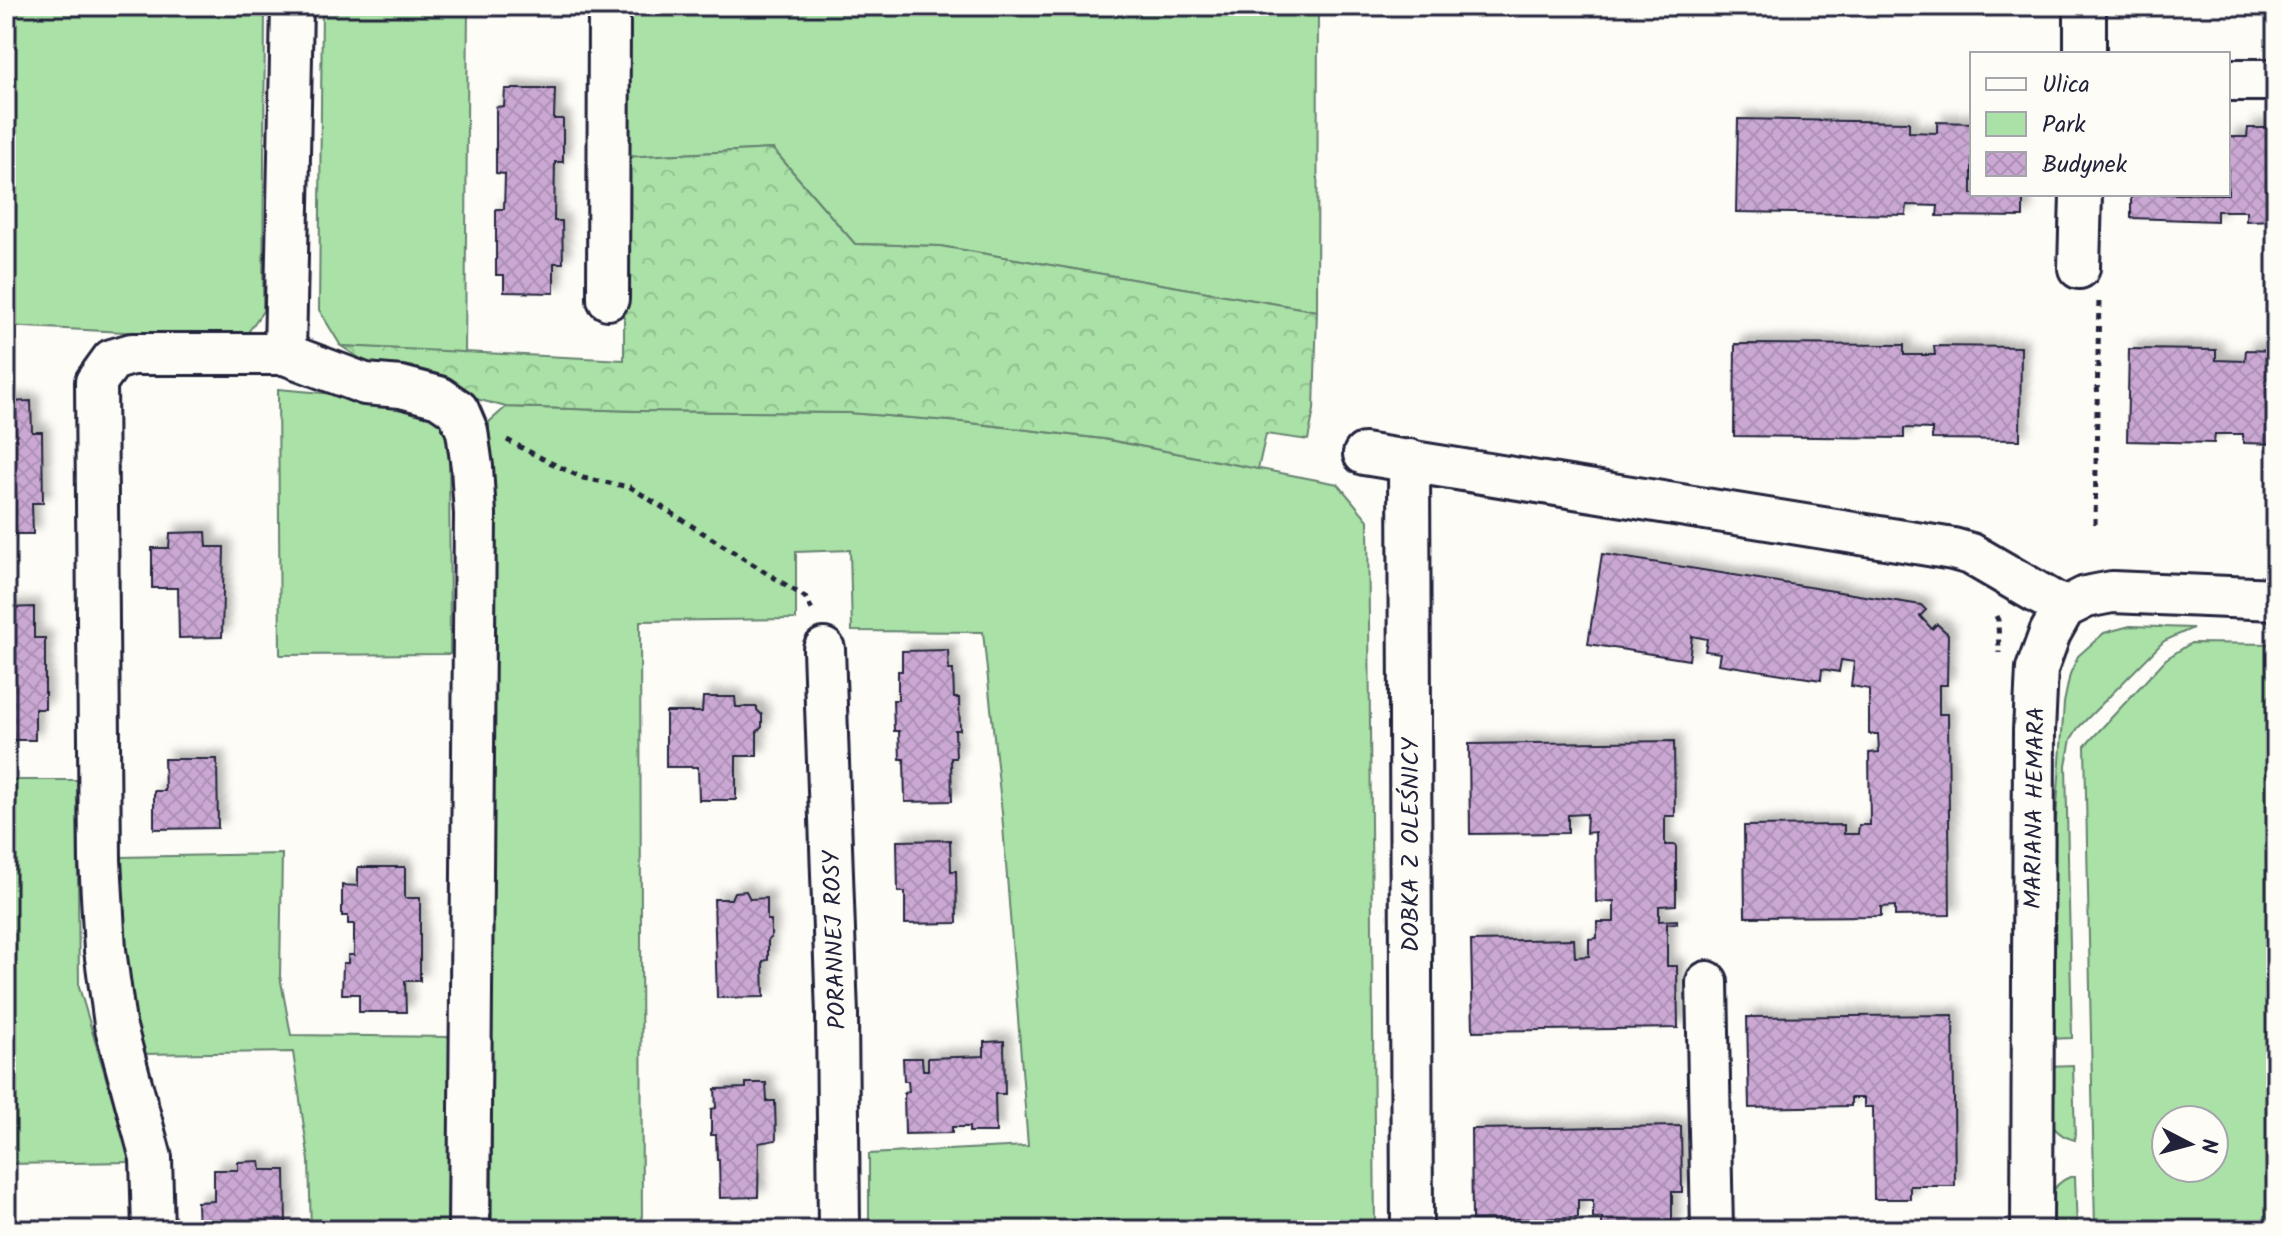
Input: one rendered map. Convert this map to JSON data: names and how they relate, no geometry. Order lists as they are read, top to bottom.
{
  "streets": {
    "street": ["MARIANA HEMARA", "DOBKA Z OLEŚNICY", "PORANNEJ ROSY"]
  },
  "legend": ["Ulica", "Park", "Budynek"],
  "north": "right"
}
